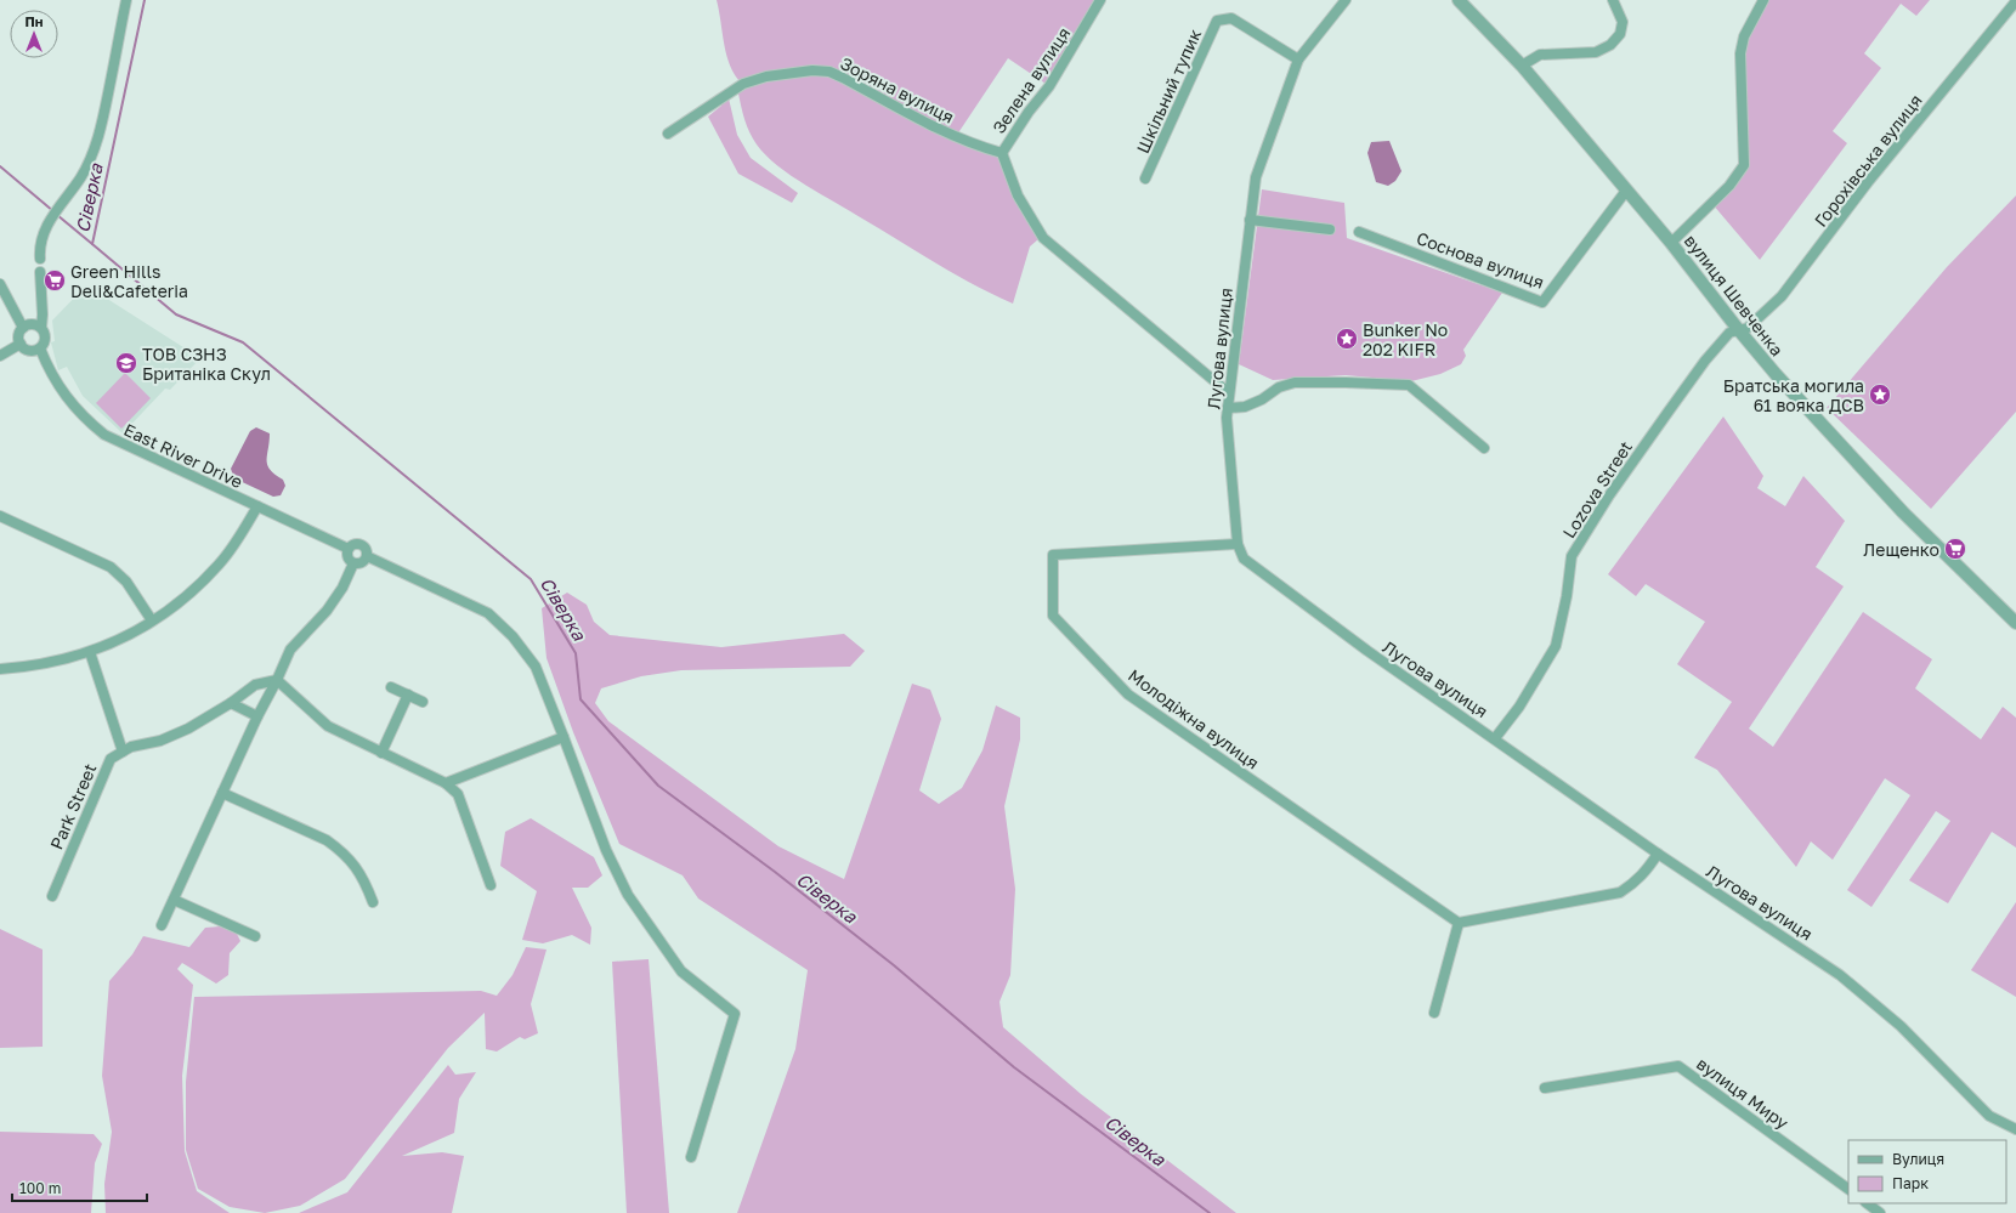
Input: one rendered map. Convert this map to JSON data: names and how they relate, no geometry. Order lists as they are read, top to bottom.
{
  "streets": {
    "street": [
      "Зелена вулиця",
      "Зоряна вулиця",
      "Шкільний тупик",
      "Горохівська вулиця",
      "Соснова вулиця",
      "вулиця Шевченка",
      "Лугова вулиця",
      "Еаst Rіvеr Drive",
      "Lozova Street",
      "Молодіжна вулиця",
      "Park Street",
      "вулиця Миру"
    ]
  },
  "crossings": [
    ["Зелена вулиця", "Зоряна вулиця"],
    ["Шкільний тупик", "Лугова вулиця"],
    ["Горохівська вулиця", "вулиця Шевченка"],
    ["Горохівська вулиця", "Lozova Street"],
    ["Соснова вулиця", "вулиця Шевченка"],
    ["вулиця Шевченка", "Lozova Street"],
    ["Лугова вулиця", "Lozova Street"],
    ["Лугова вулиця", "Молодіжна вулиця"]
  ],
  "water": ["Сіверка"],
  "places": {
    "supermarket": ["Green Hills Deli&Cafeteria", "Лещенко"],
    "place": ["Bunker No 202 KIFR", "Братська могила 61 вояка ДСВ"],
    "school or university": ["ТОВ СЗНЗ Британіка Скул"]
  },
  "legend": ["Вулиця", "Парк"],
  "scale_bar": "100 m",
  "north": "top"
}
